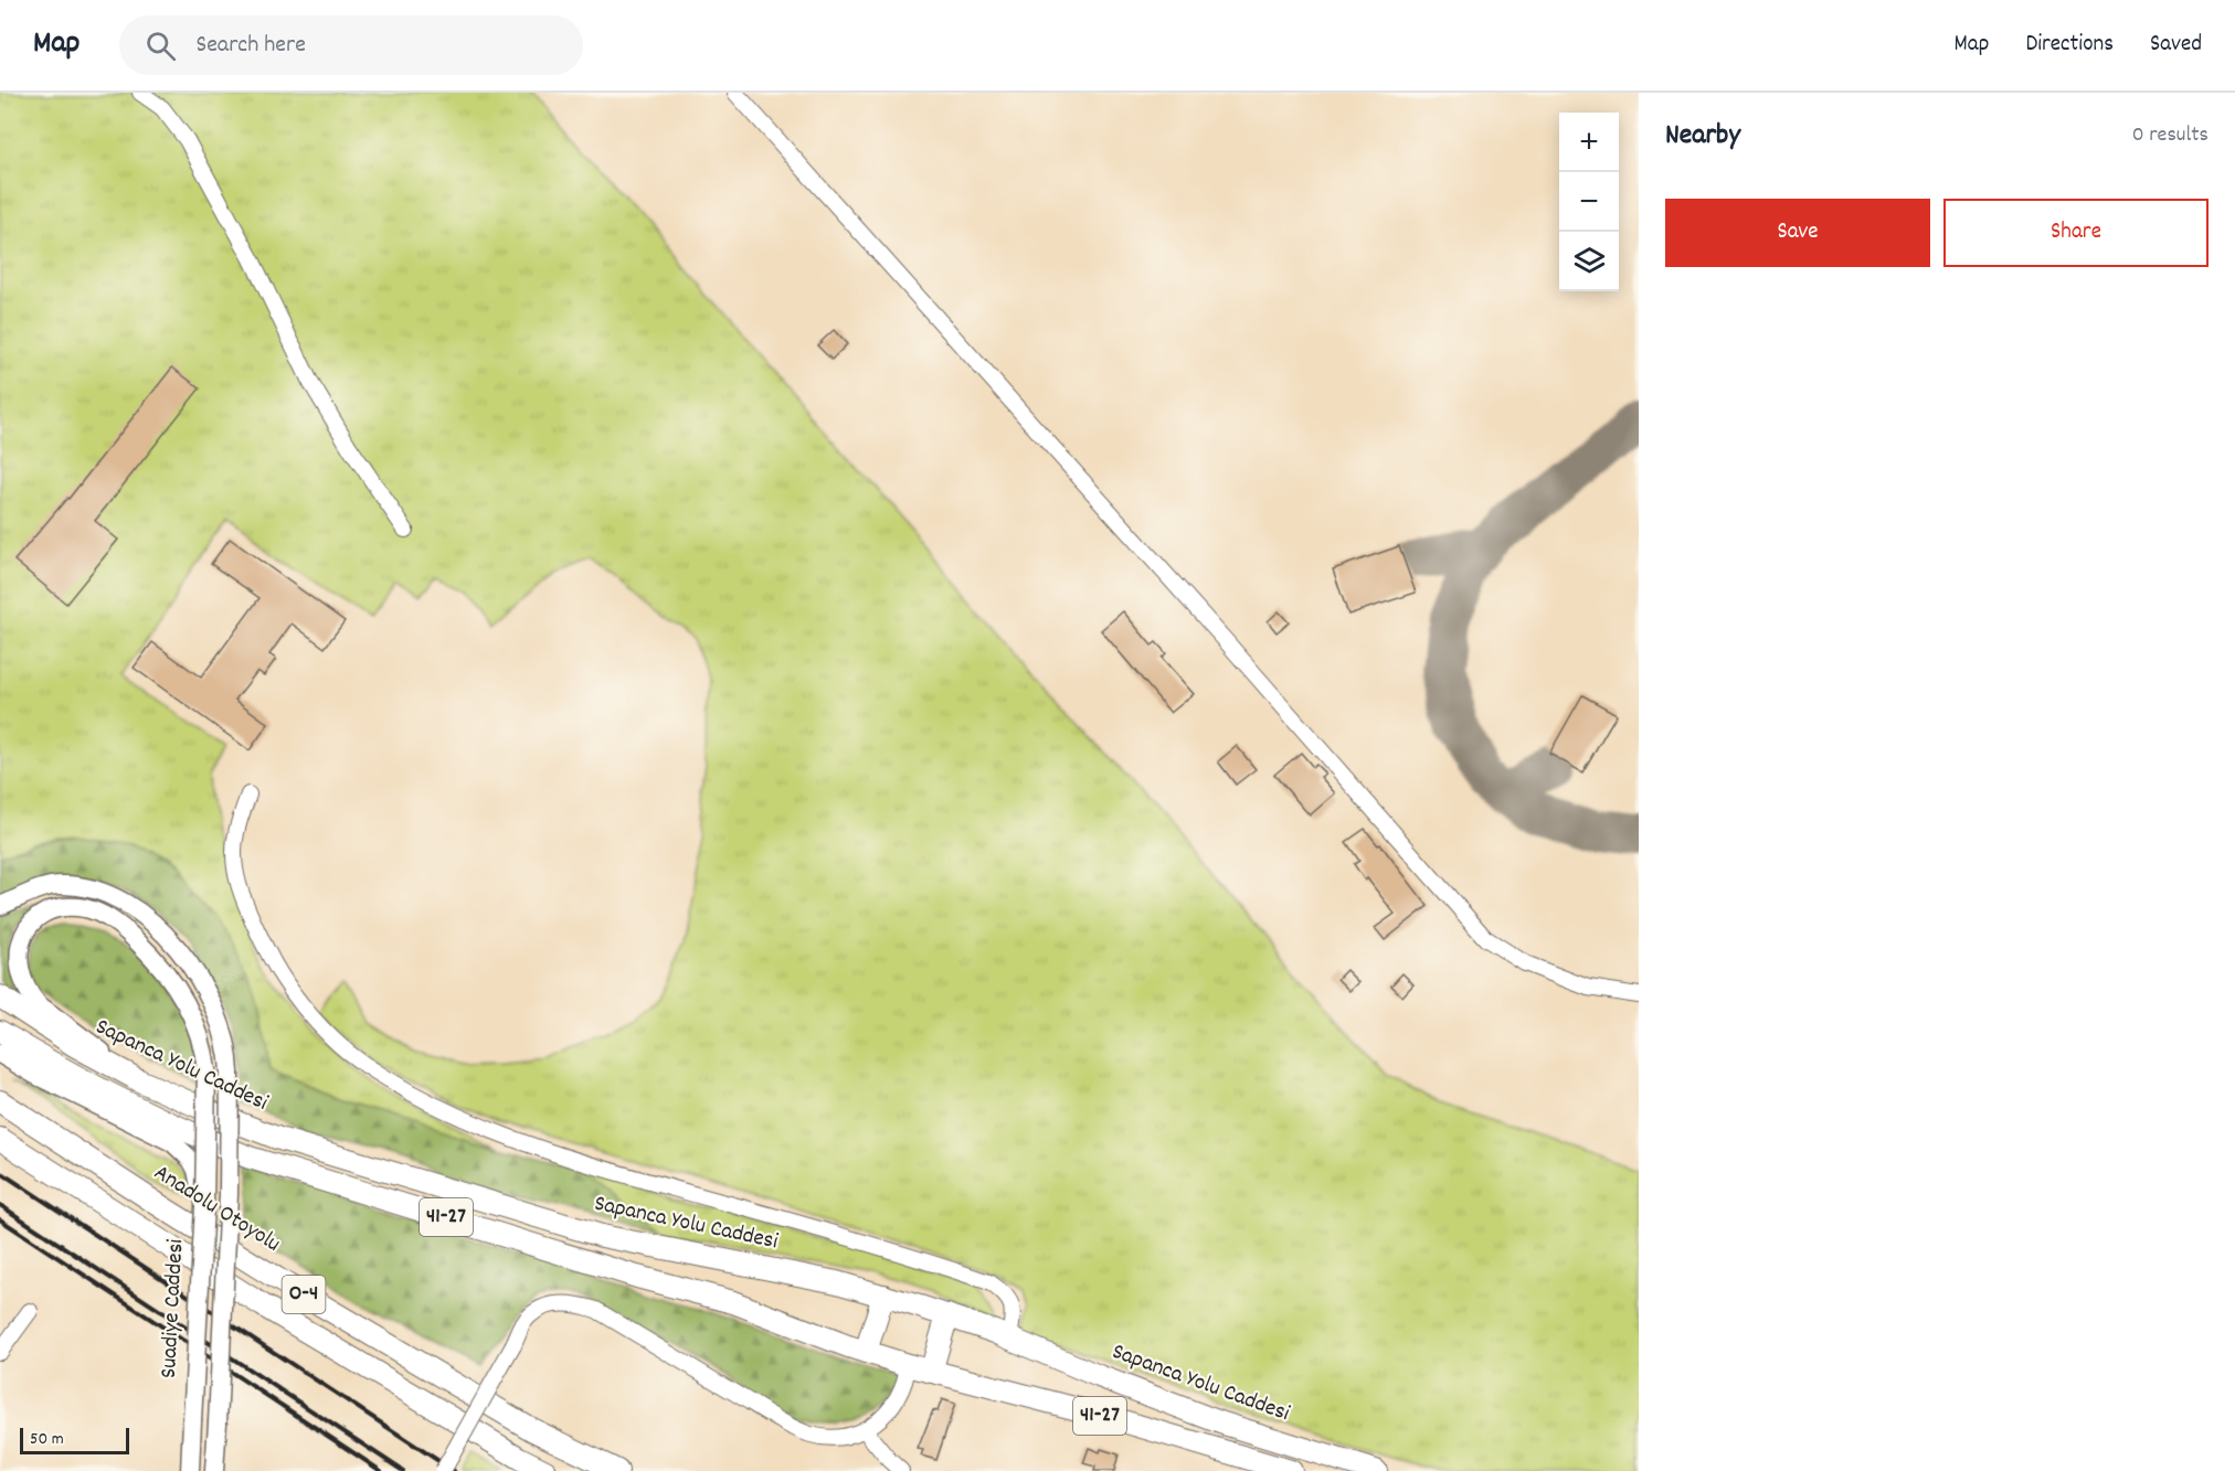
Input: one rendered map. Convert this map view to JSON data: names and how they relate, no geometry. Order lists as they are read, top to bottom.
{
  "streets": {
    "highway": [
      "Sapanca Yolu Caddesi",
      "Anadolu Otoyolu",
      "41-27",
      "O-4"
    ],
    "main road": ["Suadiye Caddesi"]
  },
  "crossings": [
    ["Sapanca Yolu Caddesi", "Suadiye Caddesi"]
  ],
  "scale_bar": "50 m",
  "page": {
    "header": "Map",
    "search": "Search here",
    "nav": ["Map", "Directions", "Saved"],
    "heading": ["Nearby", "0 results"],
    "map_buttons": ["+", "−"],
    "buttons": ["Save", "Share"],
    "scale": "50 m"
  }
}
